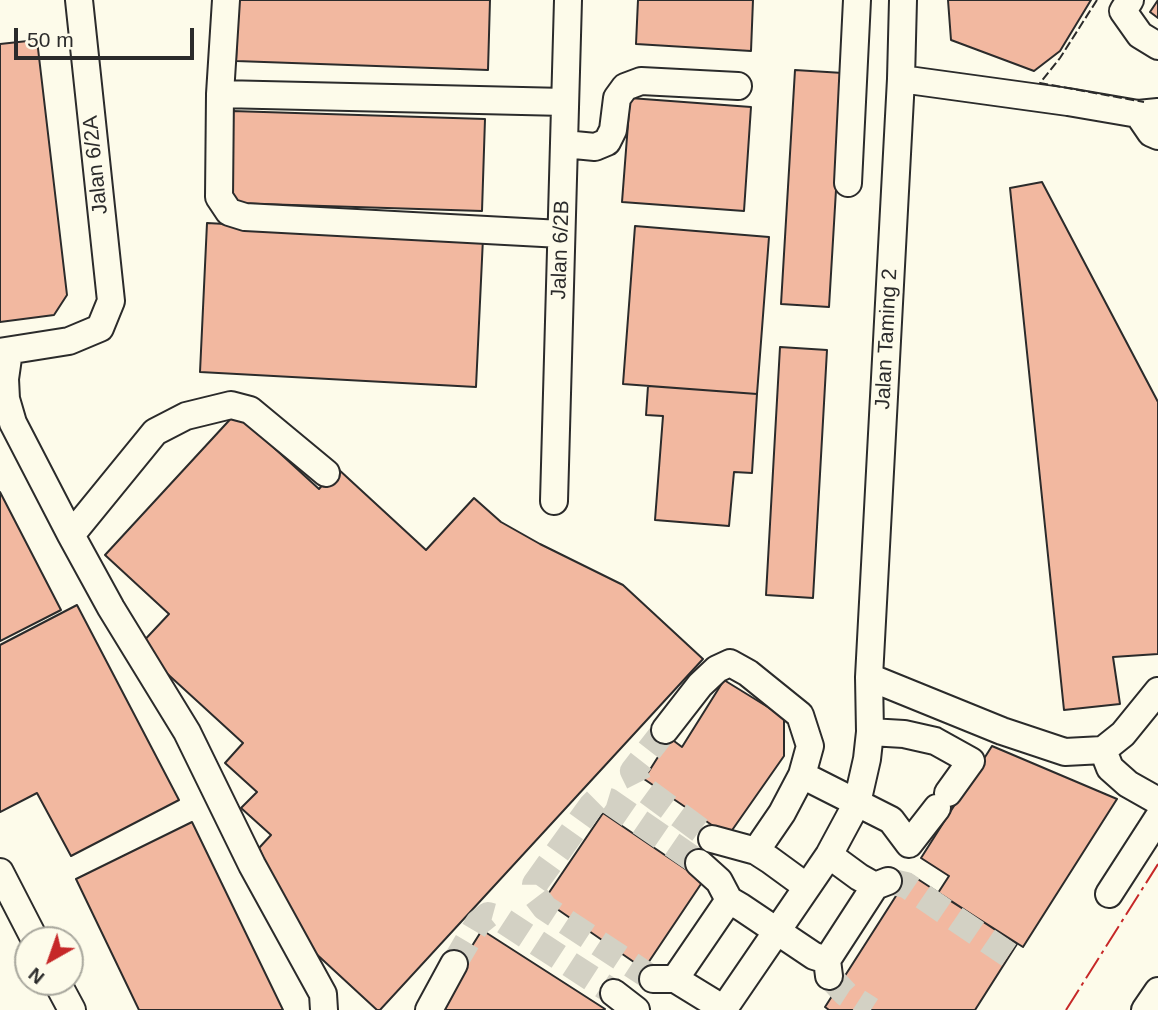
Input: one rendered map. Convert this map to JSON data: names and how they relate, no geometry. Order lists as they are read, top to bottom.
{
  "streets": {
    "street": ["Jalan 6/2A", "Jalan 6/2B", "Jalan Taming 2"]
  },
  "scale_bar": "50 m",
  "north": "bottom left"
}
